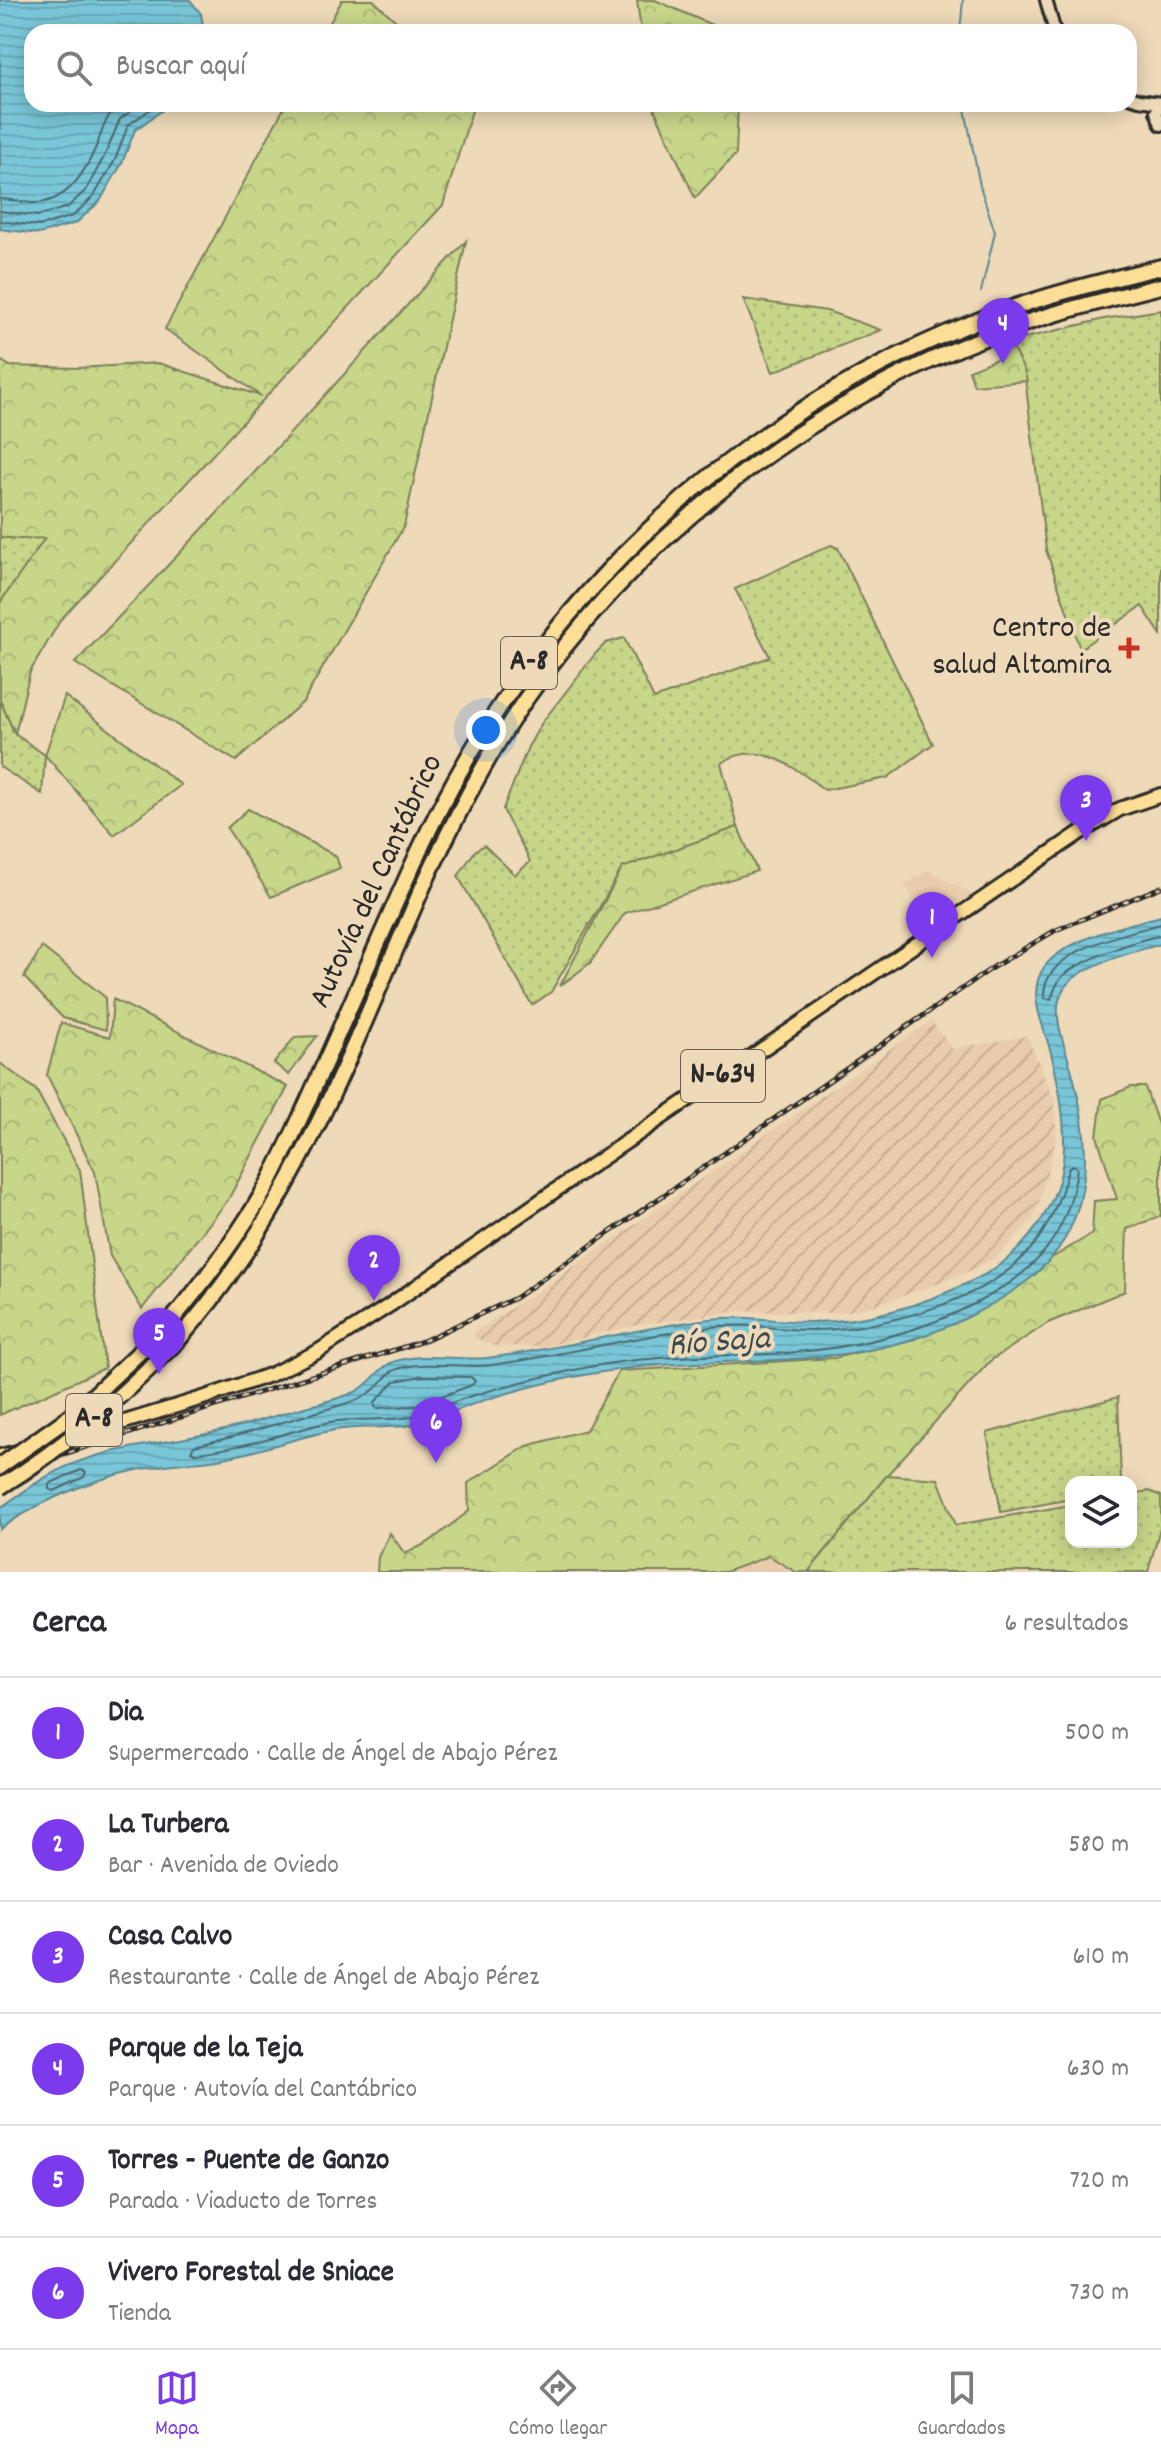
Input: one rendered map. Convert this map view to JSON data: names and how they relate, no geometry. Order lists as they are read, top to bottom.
{
  "streets": {
    "highway": ["A-8", "Autovía del Cantábrico", "N-634"]
  },
  "water": ["Río Saja"],
  "places": {
    "health": ["Centro de salud Altamira"]
  },
  "page": {
    "search": "Buscar aquí",
    "pins": [
      "4",
      "3",
      "1",
      "2",
      "5",
      "6"
    ],
    "heading": ["Cerca", "6 resultados"],
    "list": [
      {
        "mark": "1",
        "name": "Dia",
        "note": "Supermercado · Calle de Ángel de Abajo Pérez",
        "value": "500 m"
      },
      {
        "mark": "2",
        "name": "La Turbera",
        "note": "Bar · Avenida de Oviedo",
        "value": "580 m"
      },
      {
        "mark": "3",
        "name": "Casa Calvo",
        "note": "Restaurante · Calle de Ángel de Abajo Pérez",
        "value": "610 m"
      },
      {
        "mark": "4",
        "name": "Parque de la Teja",
        "note": "Parque · Autovía del Cantábrico",
        "value": "630 m"
      },
      {
        "mark": "5",
        "name": "Torres - Puente de Ganzo",
        "note": "Parada · Viaducto de Torres",
        "value": "720 m"
      },
      {
        "mark": "6",
        "name": "Vivero Forestal de Sniace",
        "note": "Tienda",
        "value": "730 m"
      }
    ],
    "nav": ["Mapa", "Cómo llegar", "Guardados"]
  }
}
